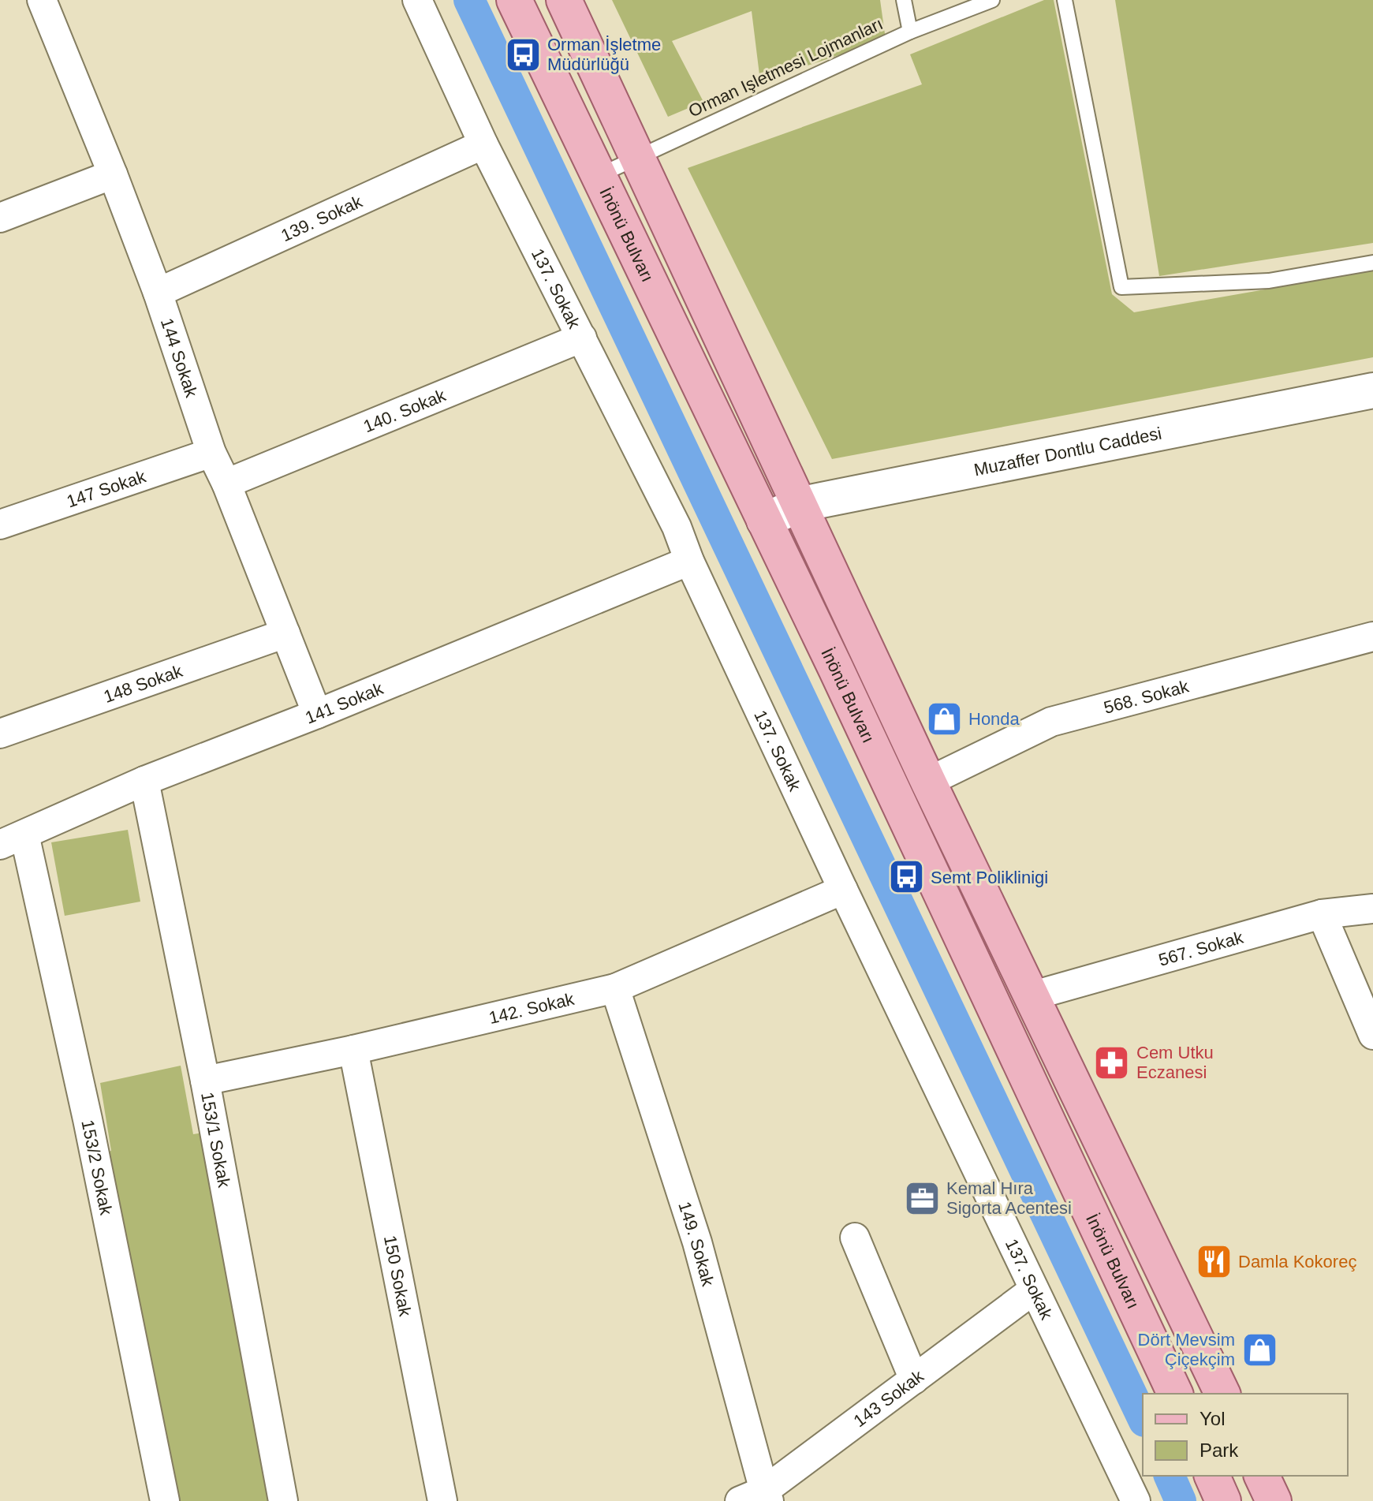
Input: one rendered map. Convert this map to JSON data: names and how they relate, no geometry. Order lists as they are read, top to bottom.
{
  "streets": {
    "main road": ["İnönü Bulvarı"],
    "street": [
      "139. Sokak",
      "137. Sokak",
      "144 Sokak",
      "140. Sokak",
      "Muzaffer Dontlu Caddesi",
      "147 Sokak",
      "148 Sokak",
      "568. Sokak",
      "141 Sokak",
      "567. Sokak",
      "142. Sokak",
      "153/1 Sokak",
      "153/2 Sokak",
      "149. Sokak",
      "150 Sokak",
      "143 Sokak"
    ],
    "lane": ["Orman Işletmesi Lojmanları"]
  },
  "crossings": [
    ["Orman Işletmesi Lojmanları", "İnönü Bulvarı"],
    ["139. Sokak", "137. Sokak"],
    ["139. Sokak", "144 Sokak"],
    ["İnönü Bulvarı", "Muzaffer Dontlu Caddesi"],
    ["İnönü Bulvarı", "568. Sokak"],
    ["İnönü Bulvarı", "567. Sokak"],
    ["137. Sokak", "140. Sokak"],
    ["137. Sokak", "141 Sokak"],
    ["137. Sokak", "142. Sokak"],
    ["137. Sokak", "143 Sokak"],
    ["144 Sokak", "140. Sokak"],
    ["144 Sokak", "147 Sokak"],
    ["144 Sokak", "148 Sokak"],
    ["144 Sokak", "141 Sokak"],
    ["141 Sokak", "153/1 Sokak"],
    ["141 Sokak", "153/2 Sokak"],
    ["142. Sokak", "153/1 Sokak"],
    ["142. Sokak", "149. Sokak"],
    ["142. Sokak", "150 Sokak"],
    ["149. Sokak", "143 Sokak"]
  ],
  "places": {
    "bus stop": ["Orman İşletme Müdürlüğü", "Semt Poliklinigi"],
    "shop": ["Honda", "Dört Mevsim Çiçekçim"],
    "pharmacy": ["Cem Utku Eczanesi"],
    "office": ["Kemal Hıra Sigorta Acentesi"],
    "restaurant": ["Damla Kokoreç"]
  },
  "legend": ["Yol", "Park"]
}
